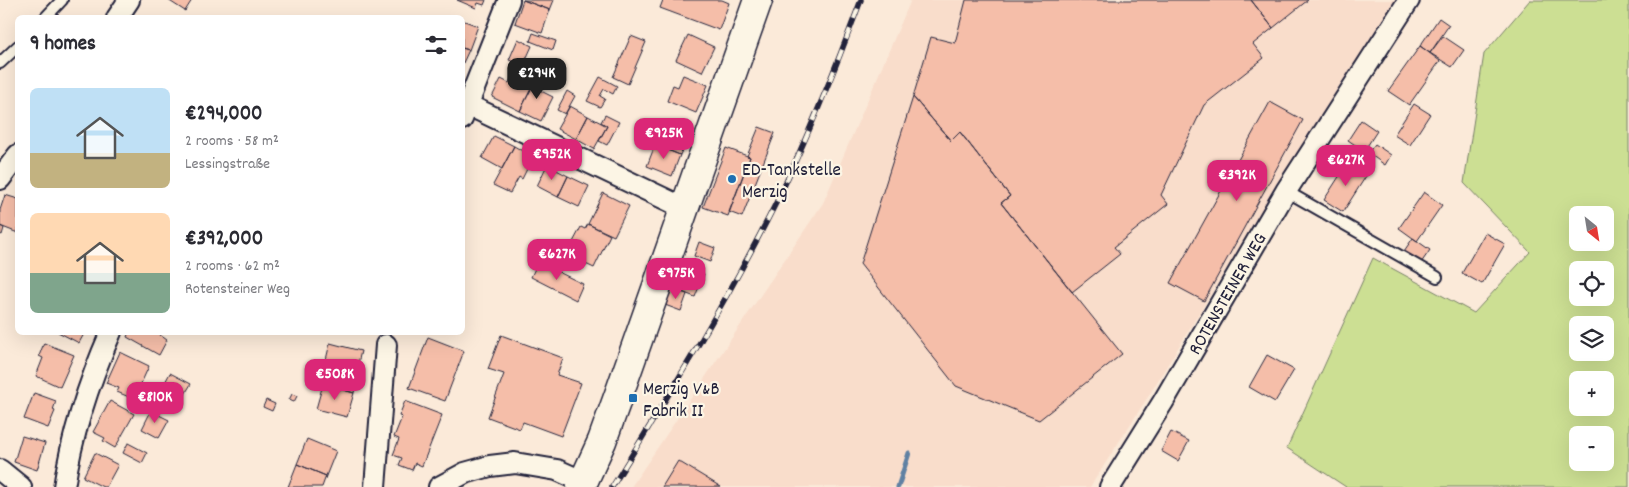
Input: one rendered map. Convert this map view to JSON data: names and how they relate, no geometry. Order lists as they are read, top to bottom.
{
  "streets": {
    "street": ["ROTENSTEINER WEG"]
  },
  "places": {
    "other": ["ED-Tankstelle Merzig"],
    "transit": ["Merzig V&B Fabrik II"]
  },
  "north": "bottom right",
  "page": {
    "heading": "9 homes",
    "price": [
      "€294K",
      "€925K",
      "€952K",
      "€627K",
      "€392K",
      "€627K",
      "€975K",
      "€508K",
      "€810K"
    ],
    "list": [
      {
        "name": "€294,000",
        "note": "2 rooms · 58 m² · Lessingstraße"
      },
      {
        "name": "€392,000",
        "note": "2 rooms · 62 m² · Rotensteiner Weg"
      }
    ],
    "map_buttons": ["+", "−"]
  }
}
